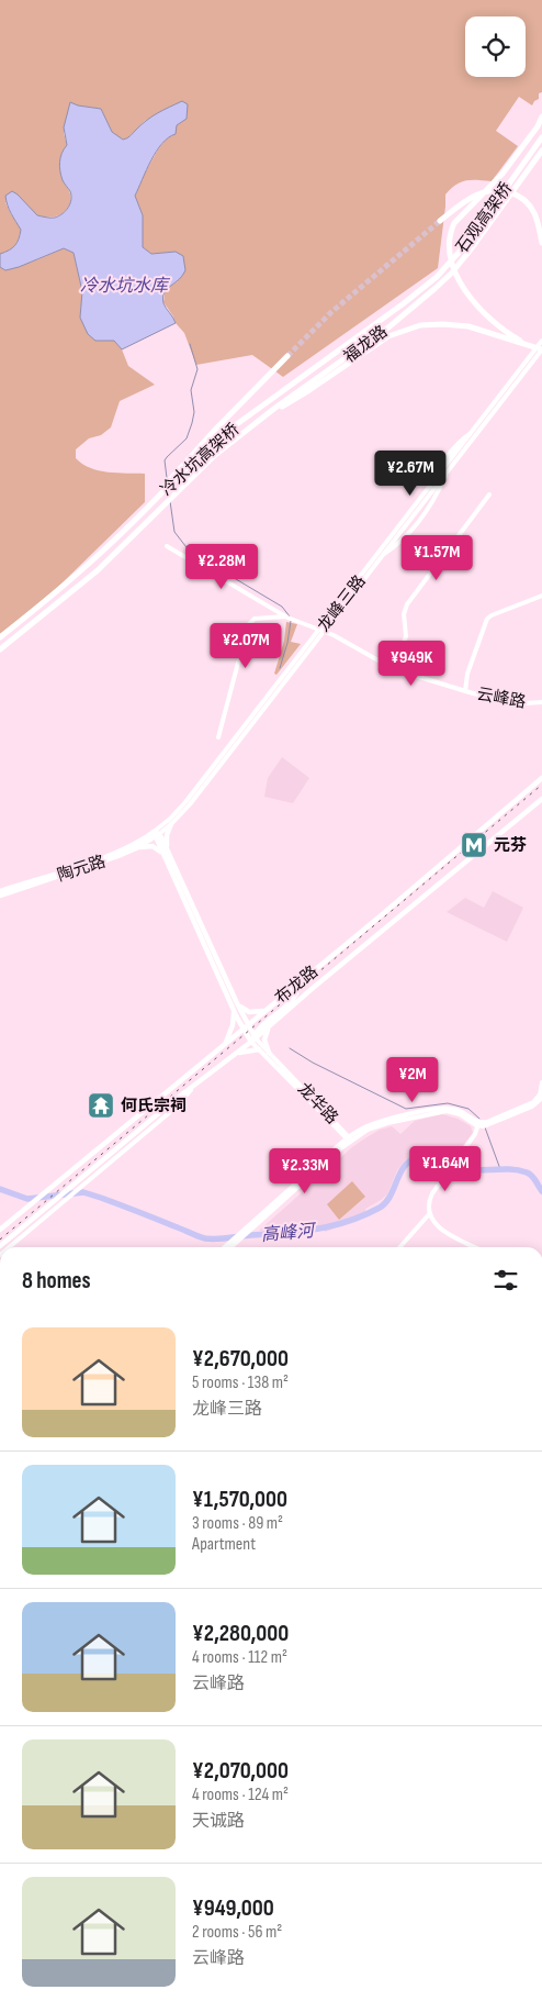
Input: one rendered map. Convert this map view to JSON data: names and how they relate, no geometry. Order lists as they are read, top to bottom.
{
  "streets": {
    "highway": ["石观高架桥", "福龙路", "冷水坑高架桥"],
    "main road": [
      "龙峰三路",
      "云峰路",
      "陶元路",
      "布龙路",
      "龙华路"
    ]
  },
  "crossings": [
    ["石观高架桥", "福龙路"],
    ["福龙路", "冷水坑高架桥"],
    ["龙峰三路", "云峰路"],
    ["龙峰三路", "陶元路"],
    ["龙峰三路", "龙华路"],
    ["陶元路", "龙华路"],
    ["布龙路", "龙华路"]
  ],
  "water": ["冷水坑水库", "高峰河"],
  "places": {
    "metro station": ["元芬"],
    "temple": ["何氏宗祠"]
  },
  "page": {
    "price": [
      "¥2.67M",
      "¥1.57M",
      "¥2.28M",
      "¥2.07M",
      "¥949K",
      "¥2M",
      "¥1.64M",
      "¥2.33M"
    ],
    "heading": "8 homes",
    "list": [
      {
        "name": "¥2,670,000",
        "note": "5 rooms · 138 m² · 龙峰三路"
      },
      {
        "name": "¥1,570,000",
        "note": "3 rooms · 89 m² · Apartment"
      },
      {
        "name": "¥2,280,000",
        "note": "4 rooms · 112 m² · 云峰路"
      },
      {
        "name": "¥2,070,000",
        "note": "4 rooms · 124 m² · 天诚路"
      },
      {
        "name": "¥949,000",
        "note": "2 rooms · 56 m² · 云峰路"
      }
    ]
  }
}
